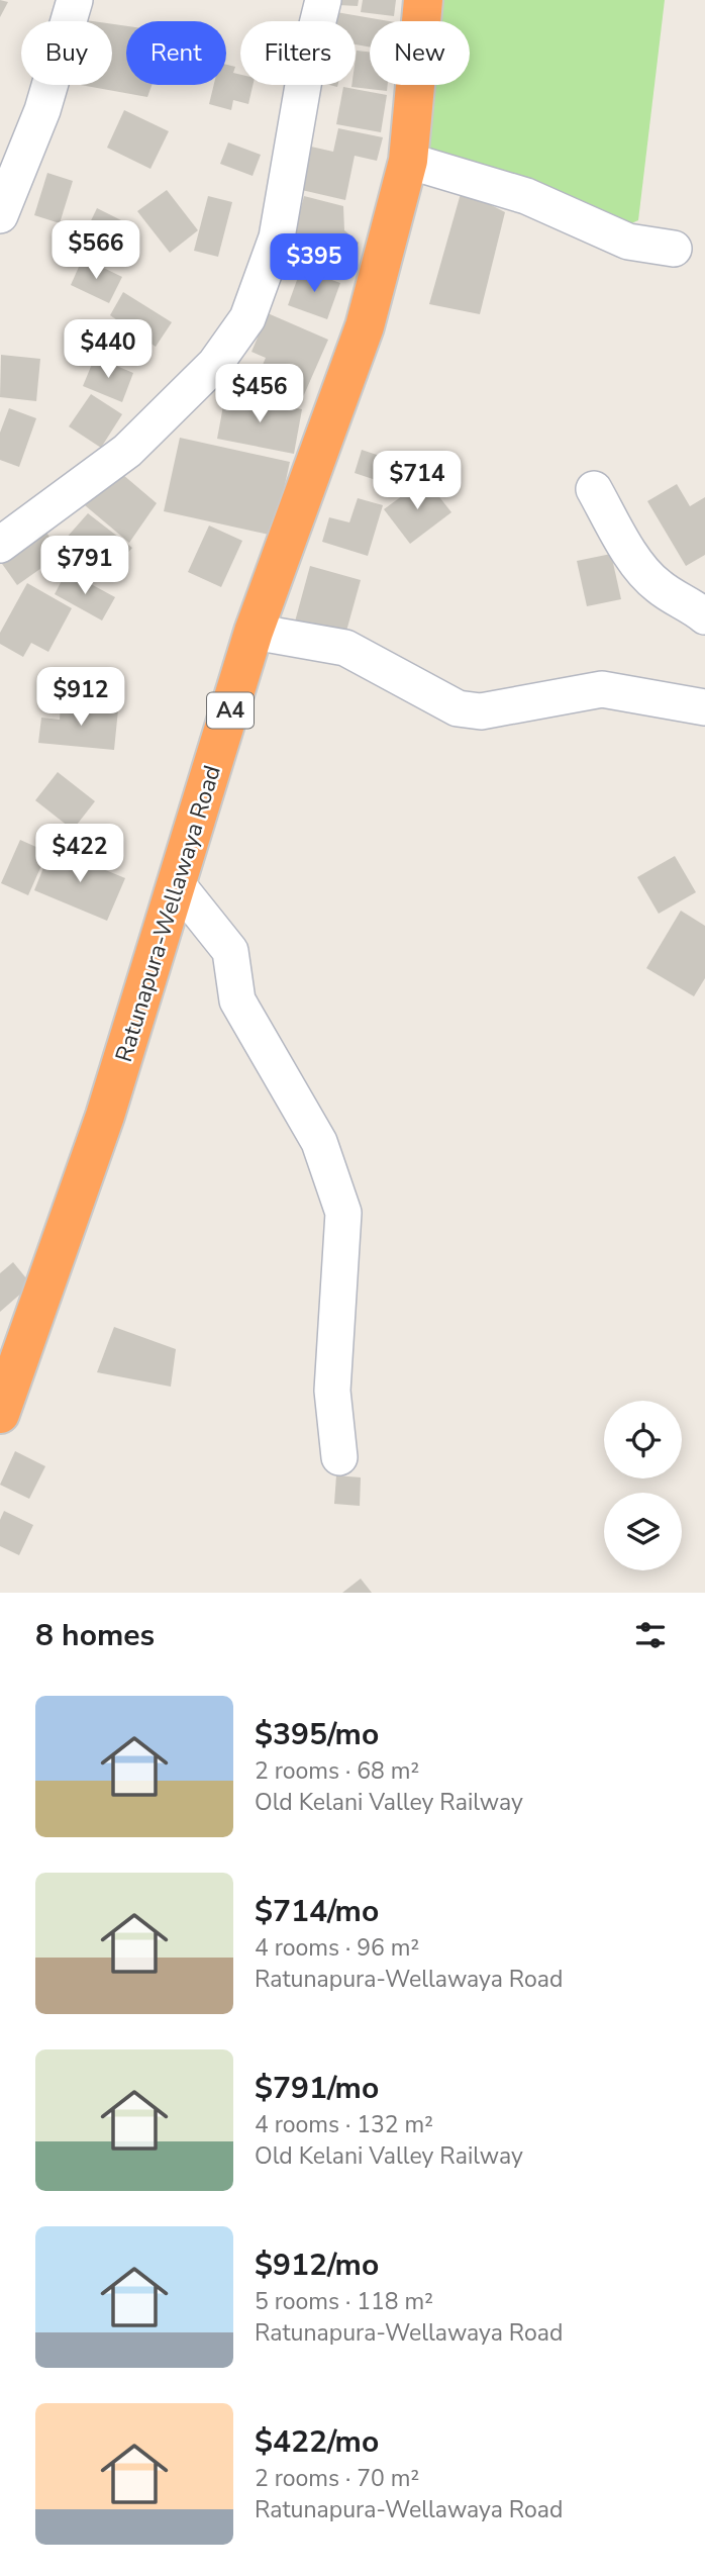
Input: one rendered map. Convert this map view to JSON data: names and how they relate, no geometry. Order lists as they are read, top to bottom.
{
  "streets": {
    "highway": ["A4", "Ratunapura-Wellawaya Road"]
  },
  "page": {
    "chip": [
      "Buy",
      "Rent",
      "Filters",
      "New"
    ],
    "price": [
      "$566",
      "$395",
      "$440",
      "$456",
      "$714",
      "$791",
      "$912",
      "$422"
    ],
    "heading": "8 homes",
    "list": [
      {
        "name": "$395/mo",
        "note": "2 rooms · 68 m² · Old Kelani Valley Railway"
      },
      {
        "name": "$714/mo",
        "note": "4 rooms · 96 m² · Ratunapura-Wellawaya Road"
      },
      {
        "name": "$791/mo",
        "note": "4 rooms · 132 m² · Old Kelani Valley Railway"
      },
      {
        "name": "$912/mo",
        "note": "5 rooms · 118 m² · Ratunapura-Wellawaya Road"
      },
      {
        "name": "$422/mo",
        "note": "2 rooms · 70 m² · Ratunapura-Wellawaya Road"
      }
    ]
  }
}
